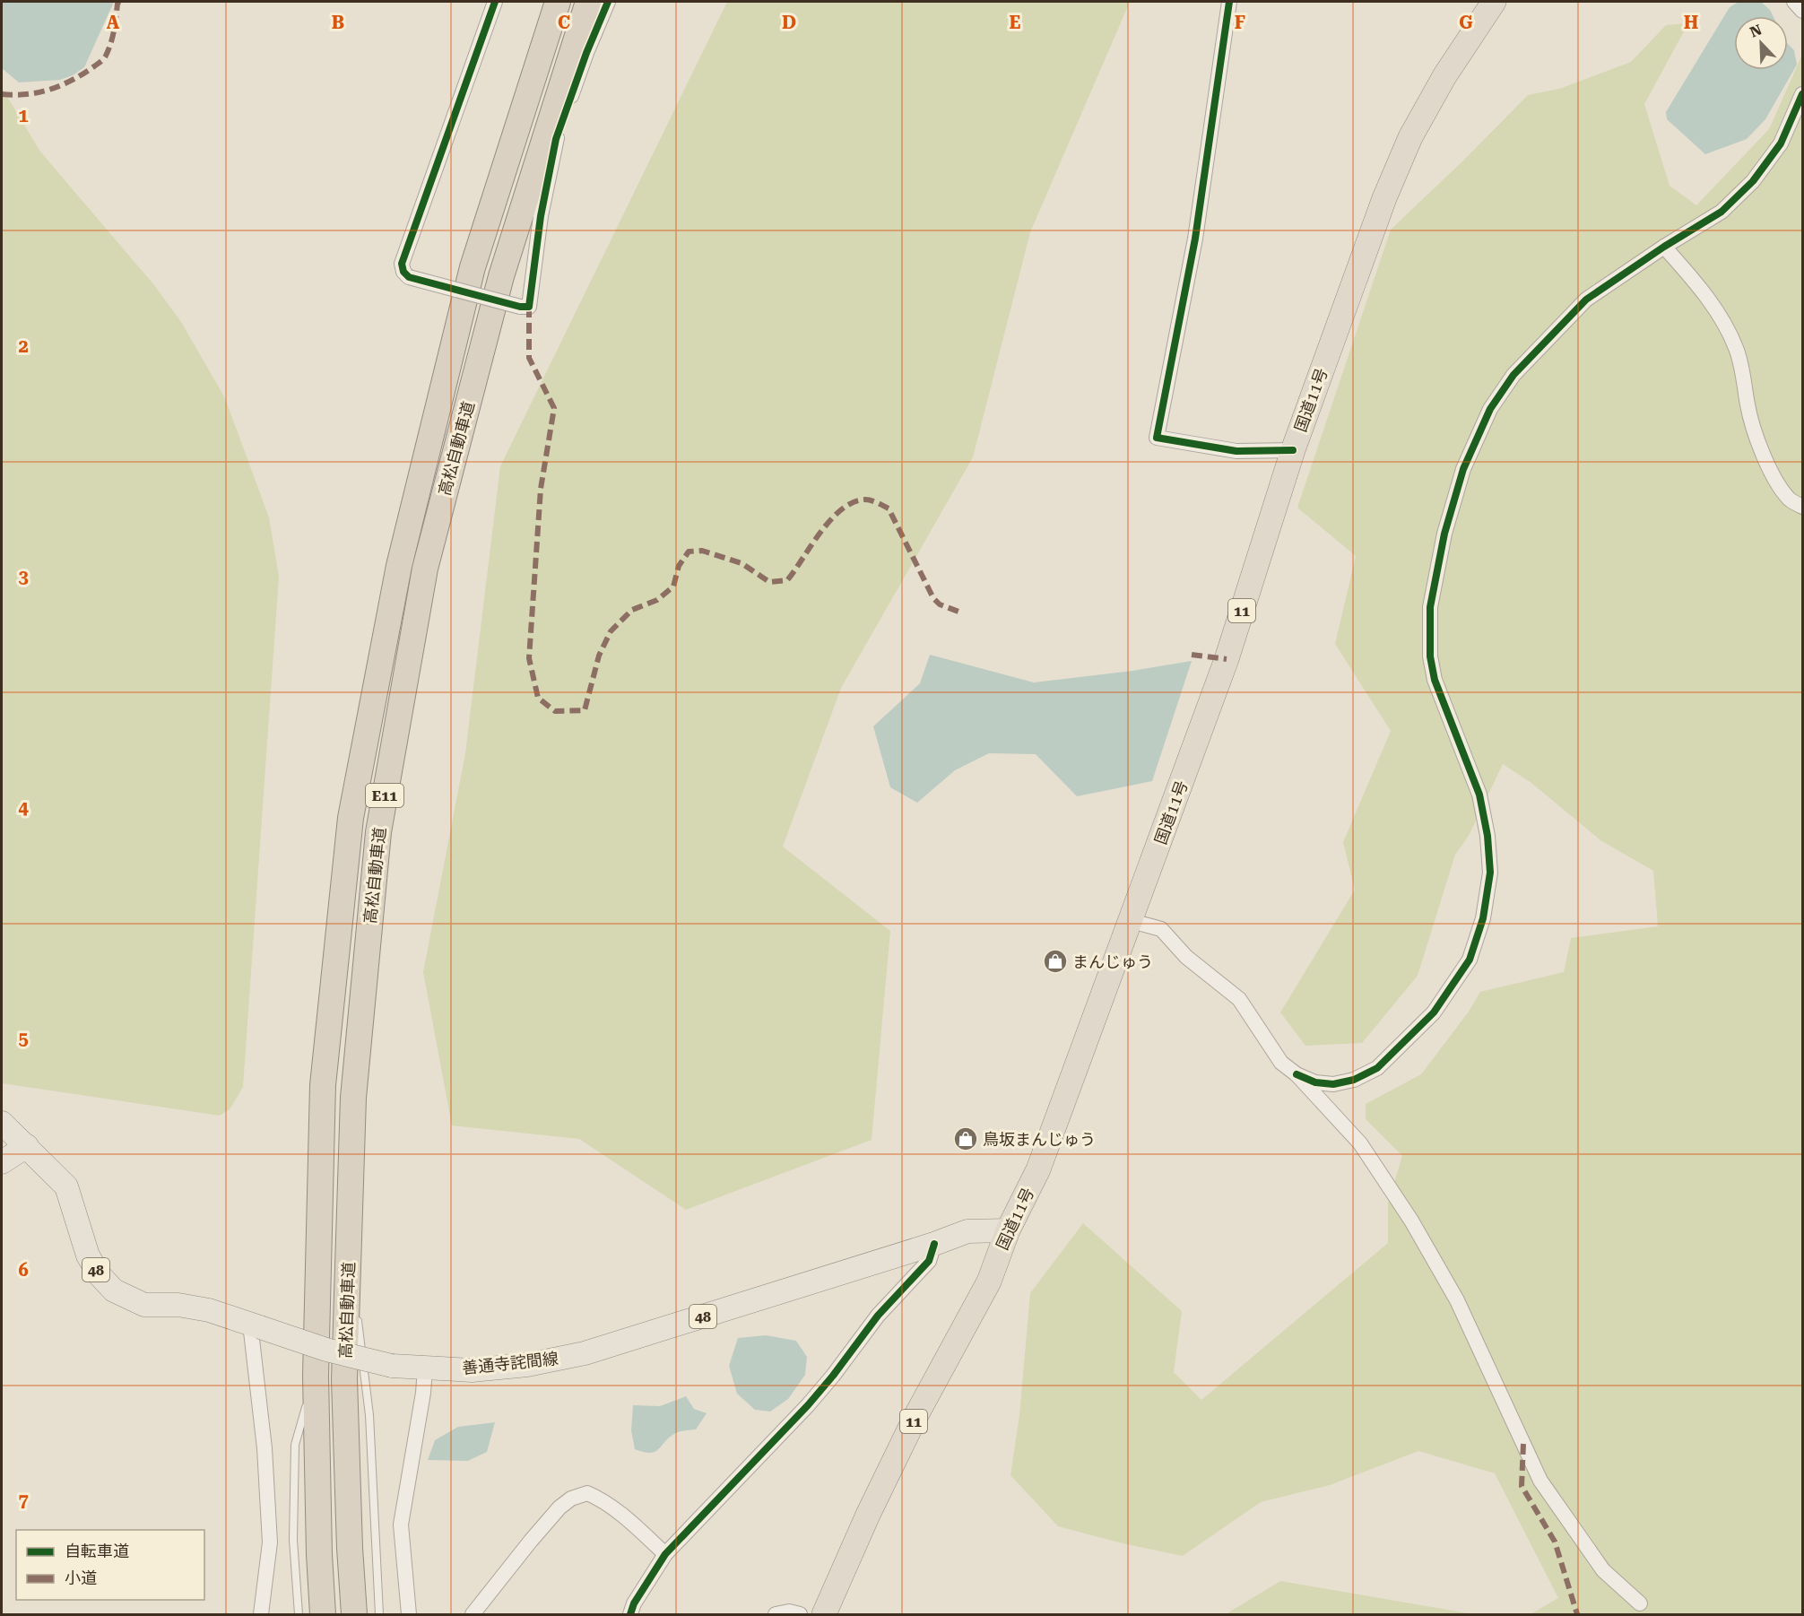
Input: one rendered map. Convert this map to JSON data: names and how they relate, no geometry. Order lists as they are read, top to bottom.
{
  "streets": {
    "highway": [
      "国道11号",
      "高松自動車道",
      "11",
      "E11"
    ],
    "main road": ["48", "善通寺詫間線"]
  },
  "crossings": [
    ["国道11号", "善通寺詫間線"]
  ],
  "places": {
    "shop": ["まんじゅう", "鳥坂まんじゅう"]
  },
  "legend": ["自転車道", "小道"],
  "north": "top left",
  "grid": {
    "columns": [
      "A",
      "B",
      "C",
      "D",
      "E",
      "F",
      "G",
      "H"
    ],
    "rows": [
      "1",
      "2",
      "3",
      "4",
      "5",
      "6",
      "7"
    ]
  }
}
